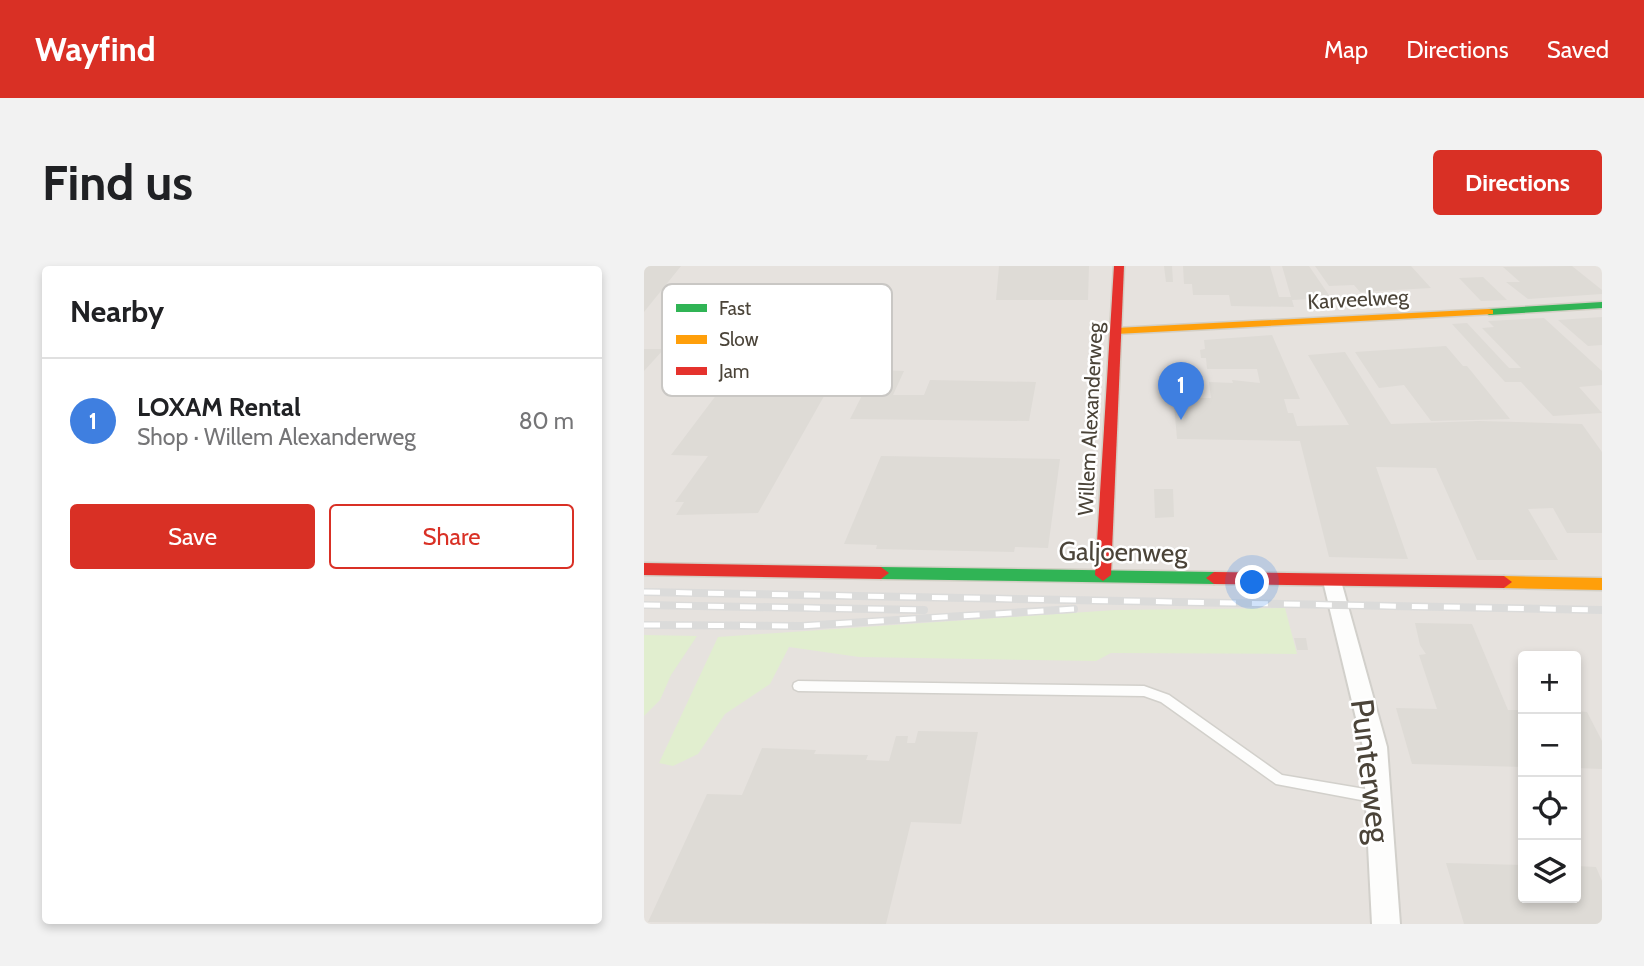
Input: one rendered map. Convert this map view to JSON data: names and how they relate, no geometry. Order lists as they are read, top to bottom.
{
  "streets": {
    "street": [
      "Karveelweg",
      "Willem Alexanderweg",
      "Galjoenweg",
      "Punterweg"
    ]
  },
  "crossings": [
    ["Karveelweg", "Willem Alexanderweg"],
    ["Willem Alexanderweg", "Galjoenweg"],
    ["Galjoenweg", "Punterweg"]
  ],
  "legend": ["Fast", "Slow", "Jam"],
  "page": {
    "header": "Wayfind",
    "nav": ["Map", "Directions", "Saved"],
    "buttons": [
      "Directions",
      ["Save", "Share"]
    ],
    "title": "Find us",
    "heading": "Nearby",
    "list": [
      {
        "mark": "1",
        "name": "LOXAM Rental",
        "note": "Shop · Willem Alexanderweg",
        "value": "80 m"
      }
    ],
    "pins": "1",
    "map_buttons": ["+", "−"]
  }
}
